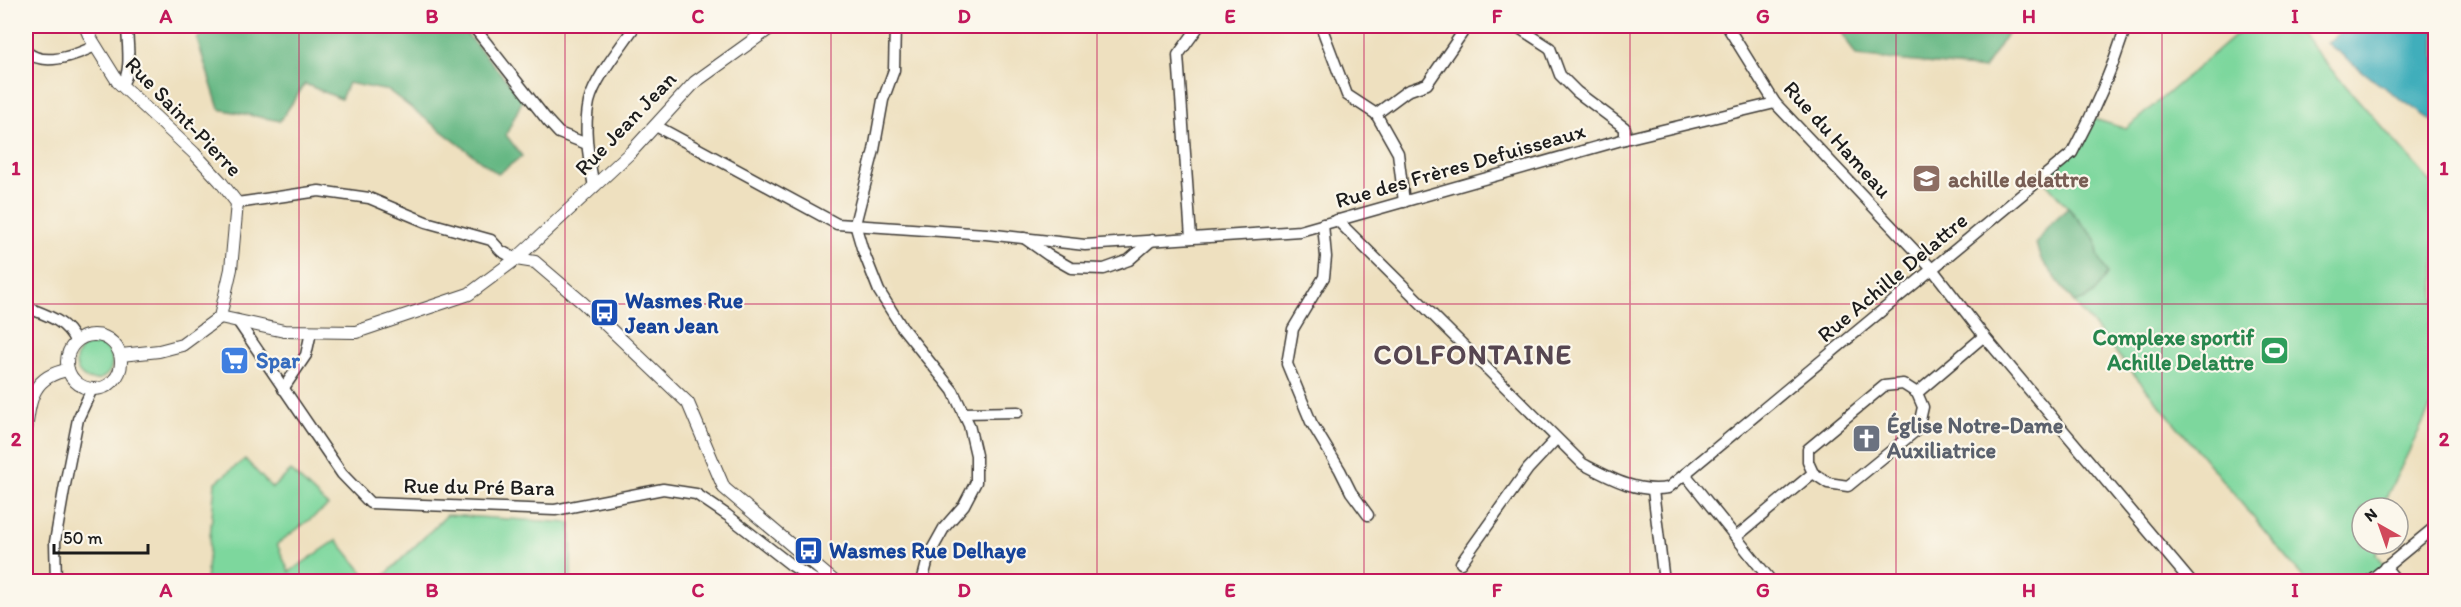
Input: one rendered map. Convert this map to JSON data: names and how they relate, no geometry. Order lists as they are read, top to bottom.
{
  "streets": {
    "street": [
      "Rue Saint-Pierre",
      "Rue Jean Jean",
      "Rue du Hameau",
      "Rue des Frères Defuisseaux",
      "Rue Achille Delattre",
      "Rue du Pré Bara"
    ]
  },
  "crossings": [
    ["Rue Jean Jean", "Rue des Frères Defuisseaux"],
    ["Rue Jean Jean", "Rue du Pré Bara"],
    ["Rue du Hameau", "Rue des Frères Defuisseaux"],
    ["Rue du Hameau", "Rue Achille Delattre"]
  ],
  "districts": ["COLFONTAINE"],
  "places": {
    "school or university": ["achille delattre"],
    "bus stop": ["Wasmes Rue Jean Jean", "Wasmes Rue Delhaye"],
    "sports": ["Complexe sportif Achille Delattre"],
    "supermarket": ["Spar"],
    "church": ["Église Notre-Dame Auxiliatrice"]
  },
  "scale_bar": "50 m",
  "north": "top left",
  "grid": {
    "columns": [
      "A",
      "B",
      "C",
      "D",
      "E",
      "F",
      "G",
      "H",
      "I"
    ],
    "rows": ["1", "2"]
  }
}
